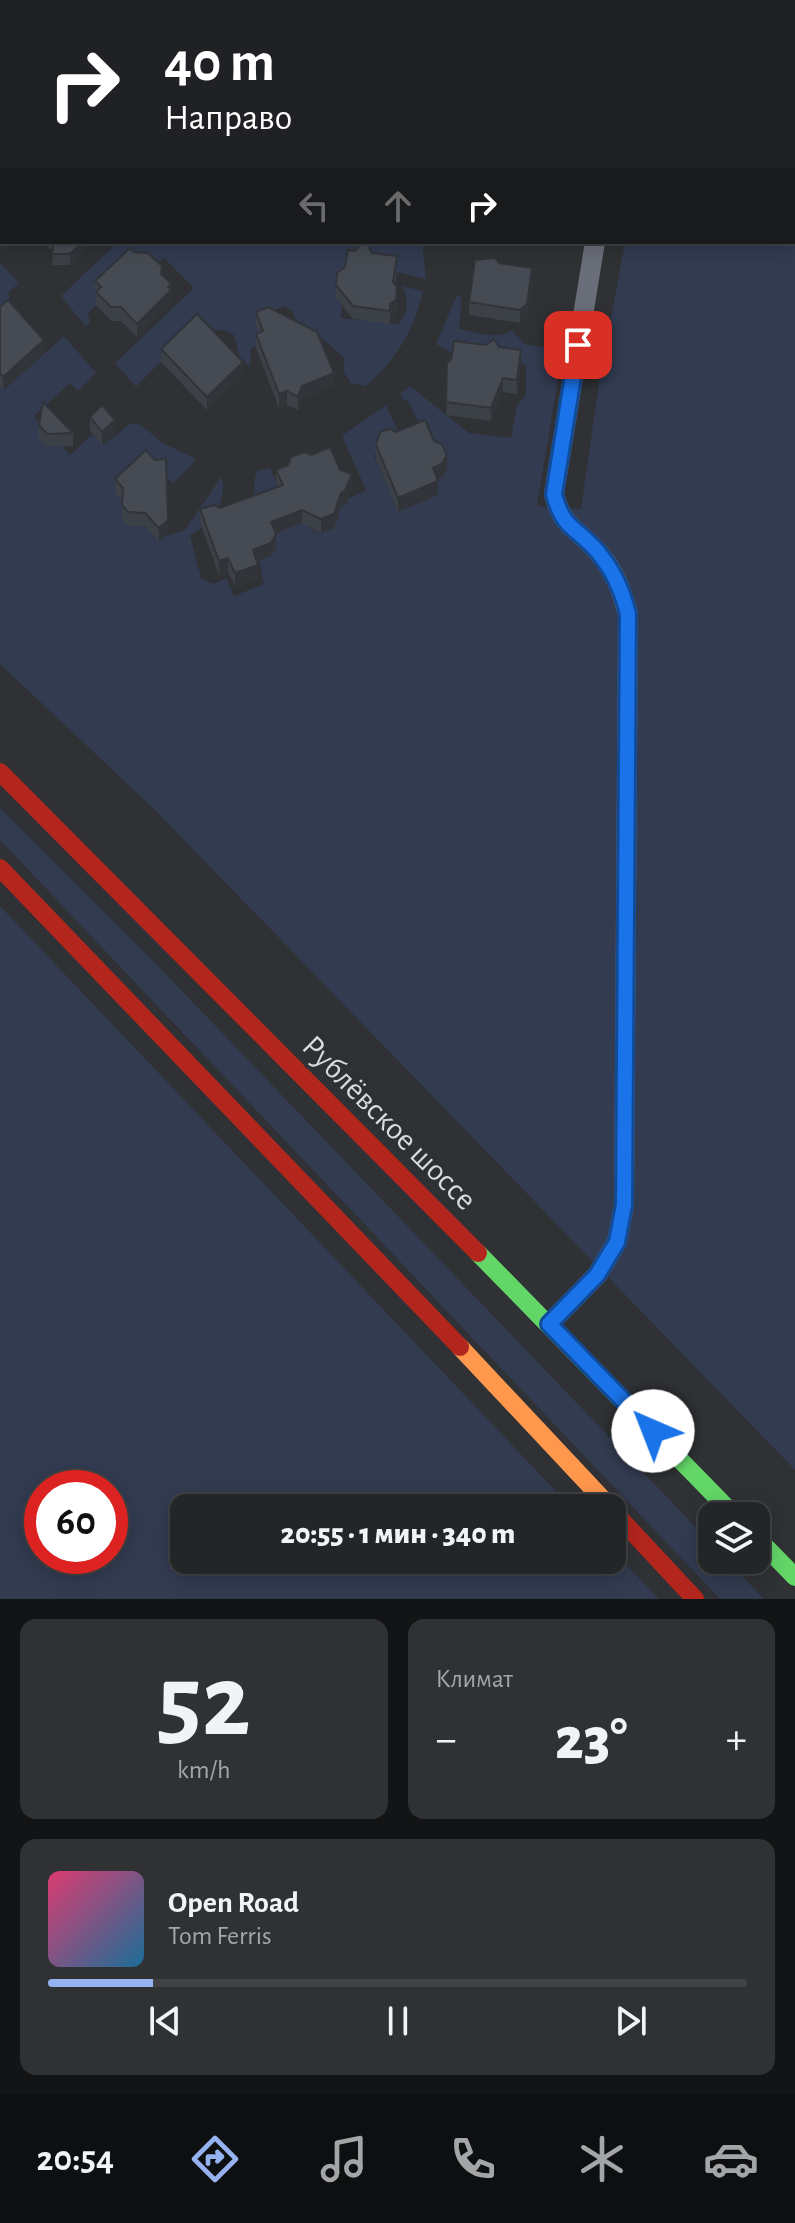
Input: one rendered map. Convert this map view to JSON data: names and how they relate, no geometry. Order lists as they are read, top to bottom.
{
  "streets": {
    "main road": ["Рублёвское шоссе"]
  },
  "page": {
    "turn": ["40 m", "Направо"],
    "limit": "60",
    "trip": "20:55 · 1 мин · 340 m",
    "tile": [
      ["52", "km/h"],
      "Климат"
    ],
    "heat": ["−", "23°", "+"],
    "song": ["Open Road", "Tom Ferris"],
    "tabs": "20:54"
  }
}
